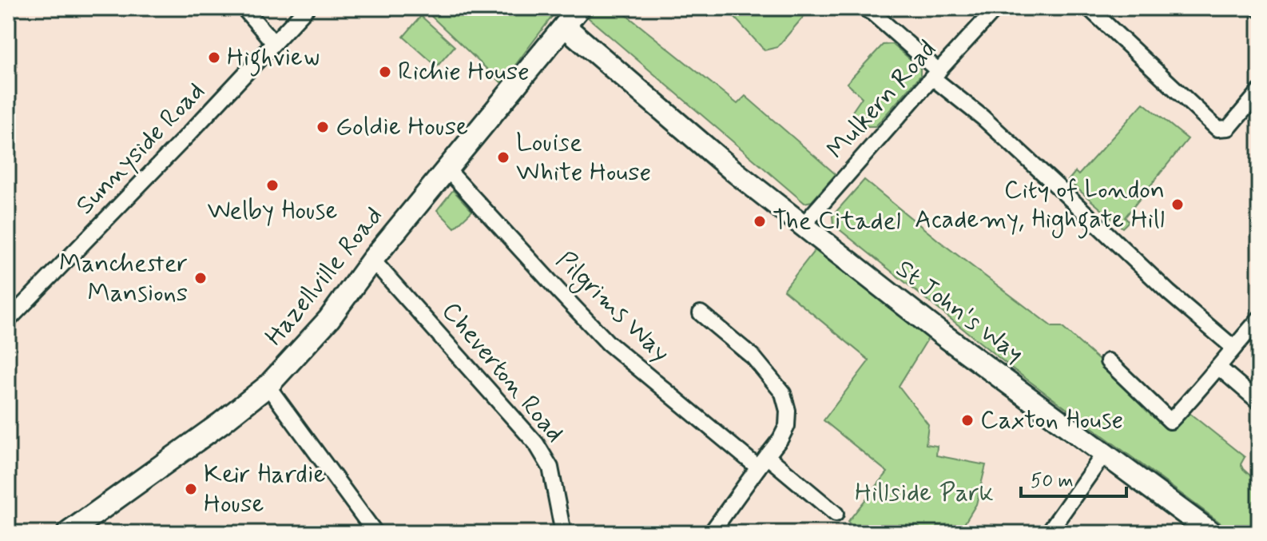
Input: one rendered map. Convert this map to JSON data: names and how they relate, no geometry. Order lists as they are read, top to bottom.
{
  "streets": {
    "street": [
      "Mulkern Road",
      "Sunnyside Road",
      "Hazellville Road",
      "Pilgrims Way",
      "St John's Way",
      "Cheverton Road"
    ]
  },
  "crossings": [
    ["Mulkern Road", "St John's Way"],
    ["Hazellville Road", "Pilgrims Way"],
    ["Hazellville Road", "St John's Way"],
    ["Hazellville Road", "Cheverton Road"]
  ],
  "parks": ["Hillside Park"],
  "places": [
    "Highview",
    "Richie House",
    "Goldie House",
    "Louise White House",
    "Welby House",
    "City of London Academy, Highgate Hill",
    "The Citadel",
    "Manchester Mansions",
    "Caxton House",
    "Keir Hardie House"
  ],
  "scale_bar": "50 m"
}
